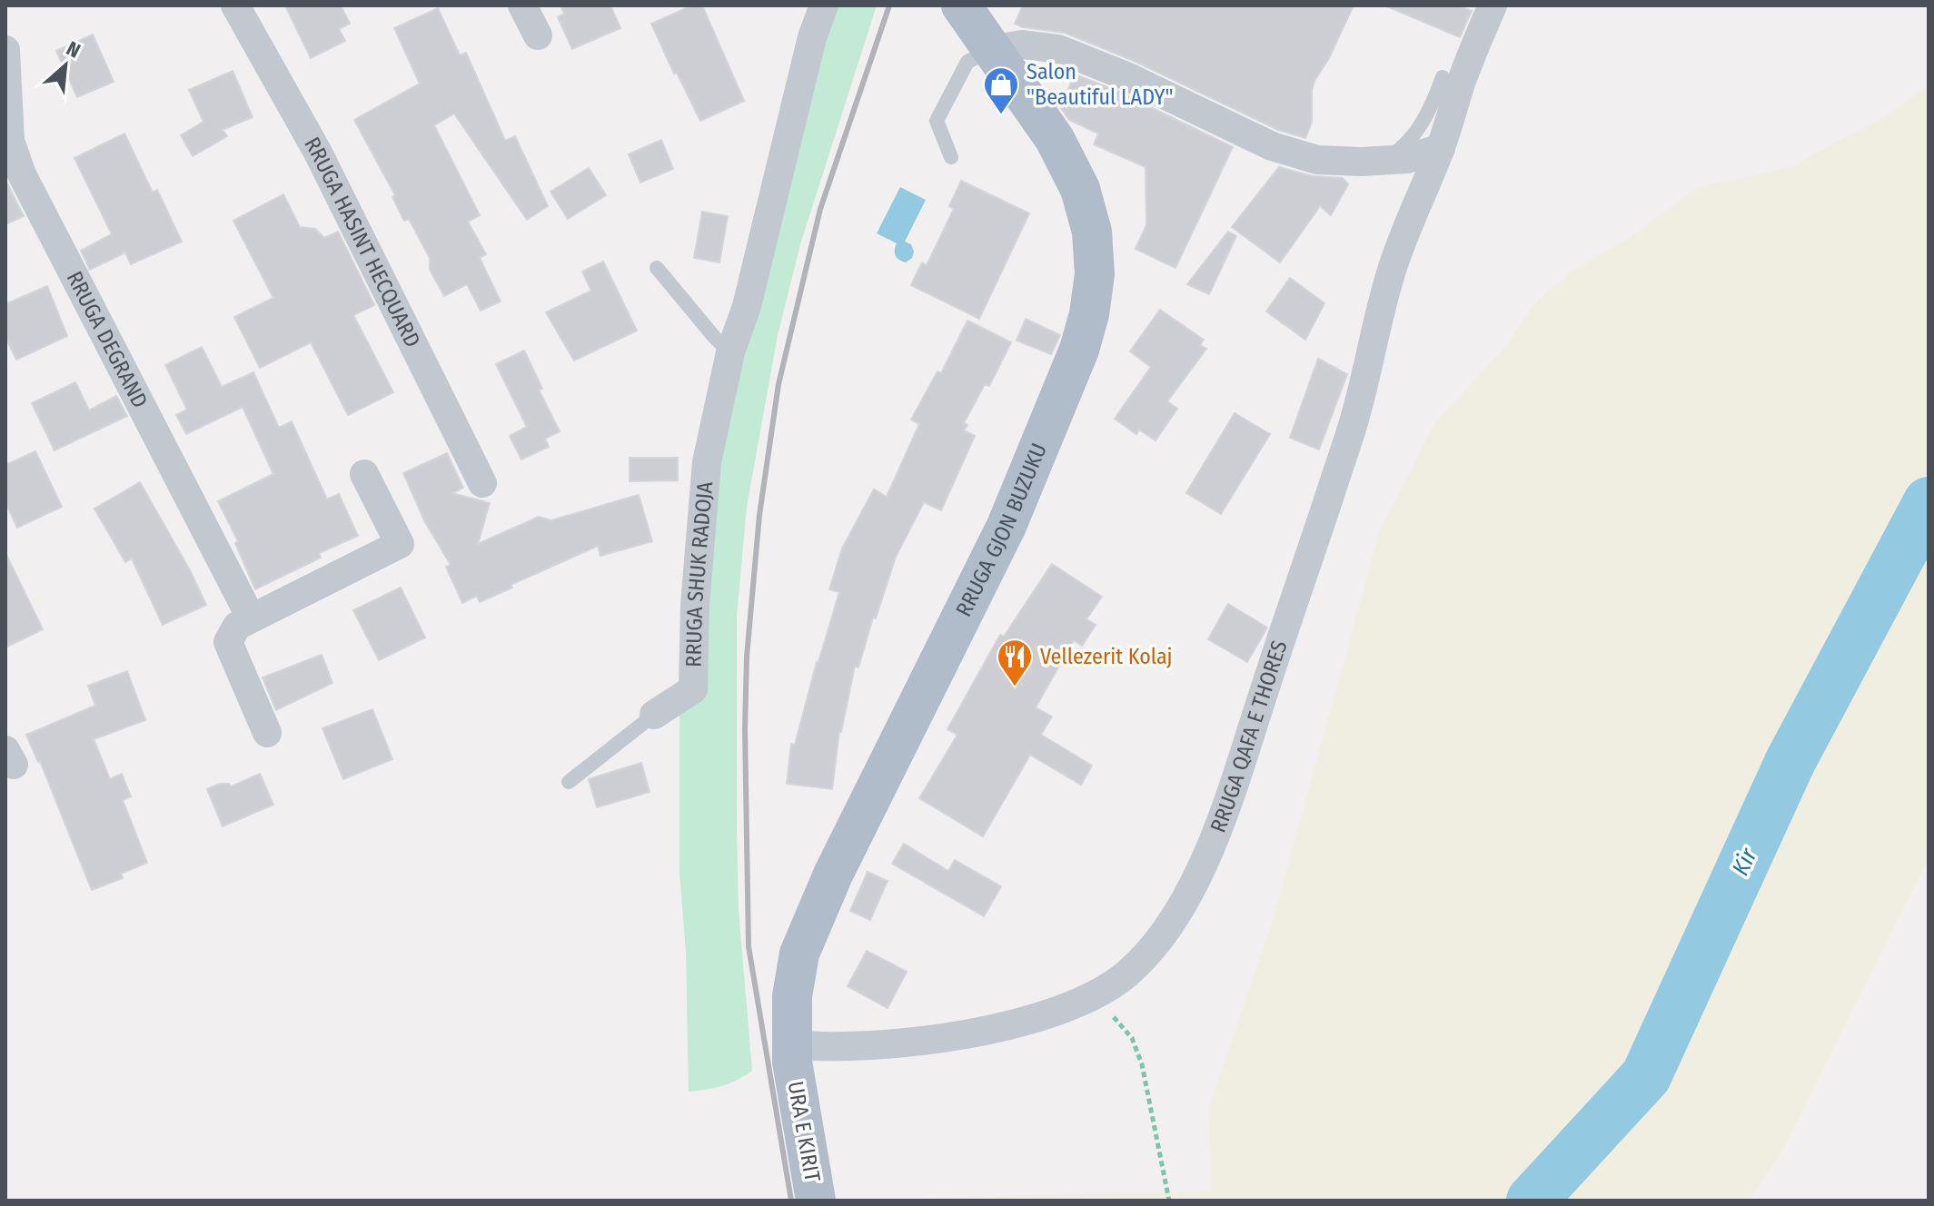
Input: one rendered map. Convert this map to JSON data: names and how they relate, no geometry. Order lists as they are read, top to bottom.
{
  "streets": {
    "main road": ["RRUGA GJON BUZUKU", "URA E KIRIT"],
    "street": [
      "RRUGA HASINT HECQUARD",
      "RRUGA DEGRAND",
      "RRUGA SHUK RADOJA",
      "RRUGA QAFA E THORES"
    ]
  },
  "crossings": [
    ["RRUGA GJON BUZUKU", "RRUGA QAFA E THORES"],
    ["RRUGA GJON BUZUKU", "URA E KIRIT"],
    ["RRUGA QAFA E THORES", "URA E KIRIT"]
  ],
  "water": ["Kir"],
  "places": {
    "shop": ["Salon \"Beautiful LADY\""],
    "restaurant": ["Vellezerit Kolaj"]
  },
  "north": "top right"
}
